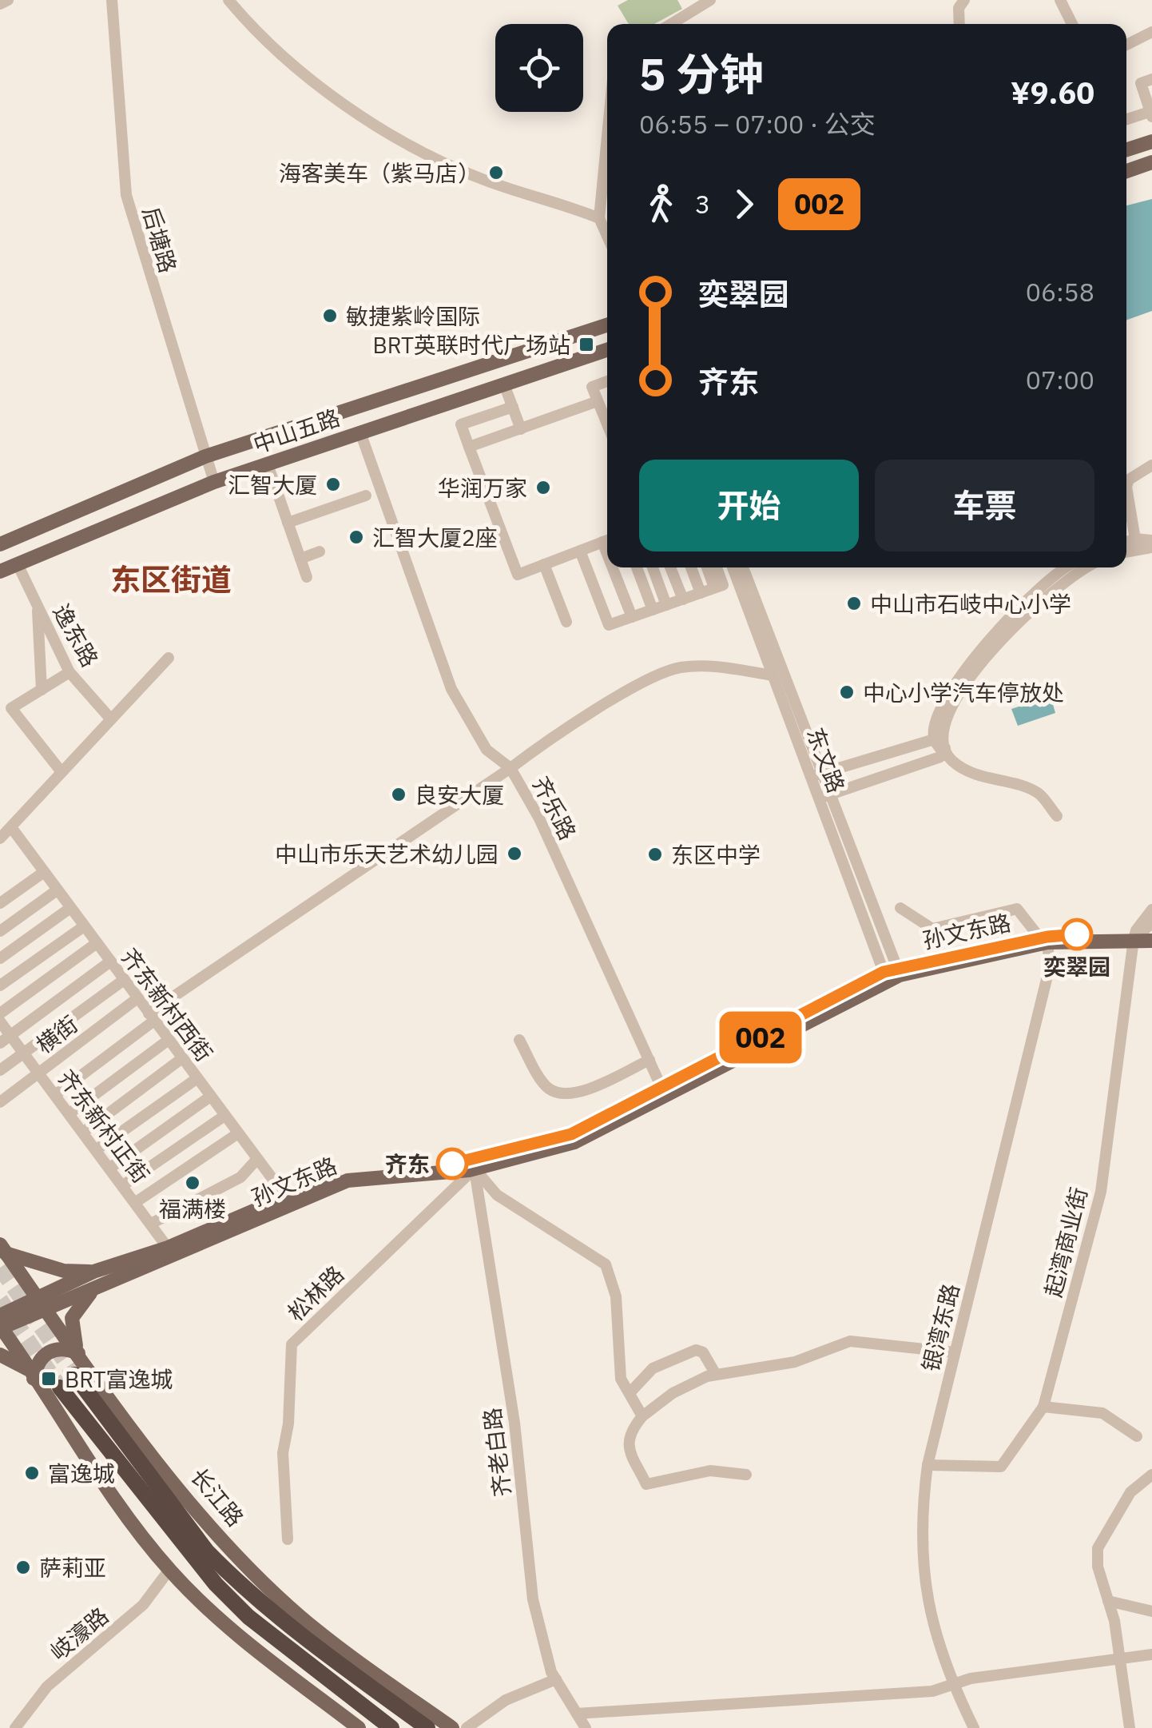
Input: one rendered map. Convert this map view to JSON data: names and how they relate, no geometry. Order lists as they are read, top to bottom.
{
  "streets": {
    "highway": ["长江路"],
    "main road": ["中山五路", "孙文东路"],
    "street": [
      "后塘路",
      "逸东路",
      "东文路",
      "齐乐路",
      "齐东新村西街",
      "横街",
      "齐东新村正街",
      "起湾商业街",
      "松林路",
      "银湾东路",
      "齐老白路",
      "岐濠路"
    ]
  },
  "crossings": [
    ["后塘路", "中山五路"],
    ["中山五路", "逸东路"],
    ["东文路", "孙文东路"],
    ["齐乐路", "孙文东路"],
    ["齐乐路", "齐东新村西街"],
    ["齐乐路", "齐东新村正街"],
    ["孙文东路", "齐东新村西街"],
    ["孙文东路", "齐东新村正街"],
    ["孙文东路", "起湾商业街"],
    ["孙文东路", "松林路"],
    ["孙文东路", "银湾东路"],
    ["孙文东路", "齐老白路"],
    ["孙文东路", "长江路"],
    ["齐东新村西街", "横街"],
    ["横街", "齐东新村正街"],
    ["起湾商业街", "银湾东路"],
    ["松林路", "齐老白路"]
  ],
  "districts": ["东区街道"],
  "places": {
    "other": [
      "海客美车（紫马店）",
      "敏捷紫岭国际",
      "汇智大厦",
      "华润万家",
      "汇智大厦2座",
      "中山市石岐中心小学",
      "中心小学汽车停放处",
      "良安大厦",
      "中山市乐天艺术幼儿园",
      "东区中学",
      "奕翠园",
      "齐东",
      "福满楼",
      "富逸城",
      "萨莉亚"
    ],
    "transit": ["BRT英联时代广场站", "BRT富逸城"]
  },
  "lines": ["bus line 002"],
  "page": {
    "on_map": "002",
    "heading": ["5 分钟", "06:55 – 07:00 · 公交", "¥9.60"],
    "legs": ["3", "002"],
    "list": [
      {
        "name": "奕翠园",
        "value": "06:58"
      },
      {
        "name": "齐东",
        "value": "07:00"
      }
    ],
    "buttons": ["开始", "车票"]
  }
}
